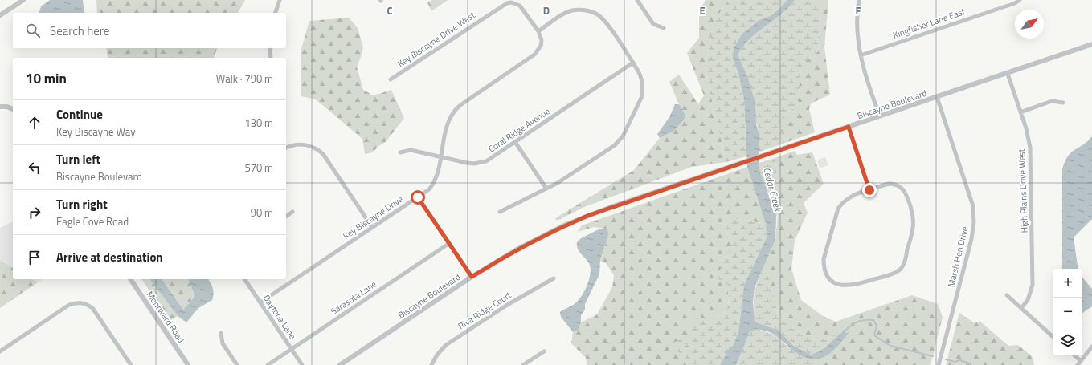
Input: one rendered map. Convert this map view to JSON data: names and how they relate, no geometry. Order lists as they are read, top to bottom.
{
  "streets": {
    "street": [
      "Kingfisher Lane East",
      "Key Biscayne Drive West",
      "Biscayne Boulevard",
      "Coral Ridge Avenue",
      "High Plains Drive West",
      "Key Biscayne Drive",
      "Marsh Hen Drive",
      "Sarasota Lane",
      "Riva Ridge Court",
      "Montward Road",
      "Daytona Lane"
    ]
  },
  "crossings": [
    ["Key Biscayne Drive West", "Key Biscayne Drive"],
    ["Biscayne Boulevard", "High Plains Drive West"],
    ["Biscayne Boulevard", "Marsh Hen Drive"],
    ["Coral Ridge Avenue", "Key Biscayne Drive"],
    ["Key Biscayne Drive", "Daytona Lane"],
    ["Sarasota Lane", "Daytona Lane"]
  ],
  "water": ["Cedar Creek"],
  "north": "top right",
  "page": {
    "search": "Search here",
    "heading": ["10 min", "Walk · 790 m"],
    "list": [
      ["Continue", "Key Biscayne Way", "130 m"],
      ["Turn left", "Biscayne Boulevard", "570 m"],
      ["Turn right", "Eagle Cove Road", "90 m"],
      "Arrive at destination"
    ],
    "map_buttons": ["+", "−"]
  },
  "grid": {
    "columns": [
      "C",
      "D",
      "E",
      "F"
    ]
  }
}
